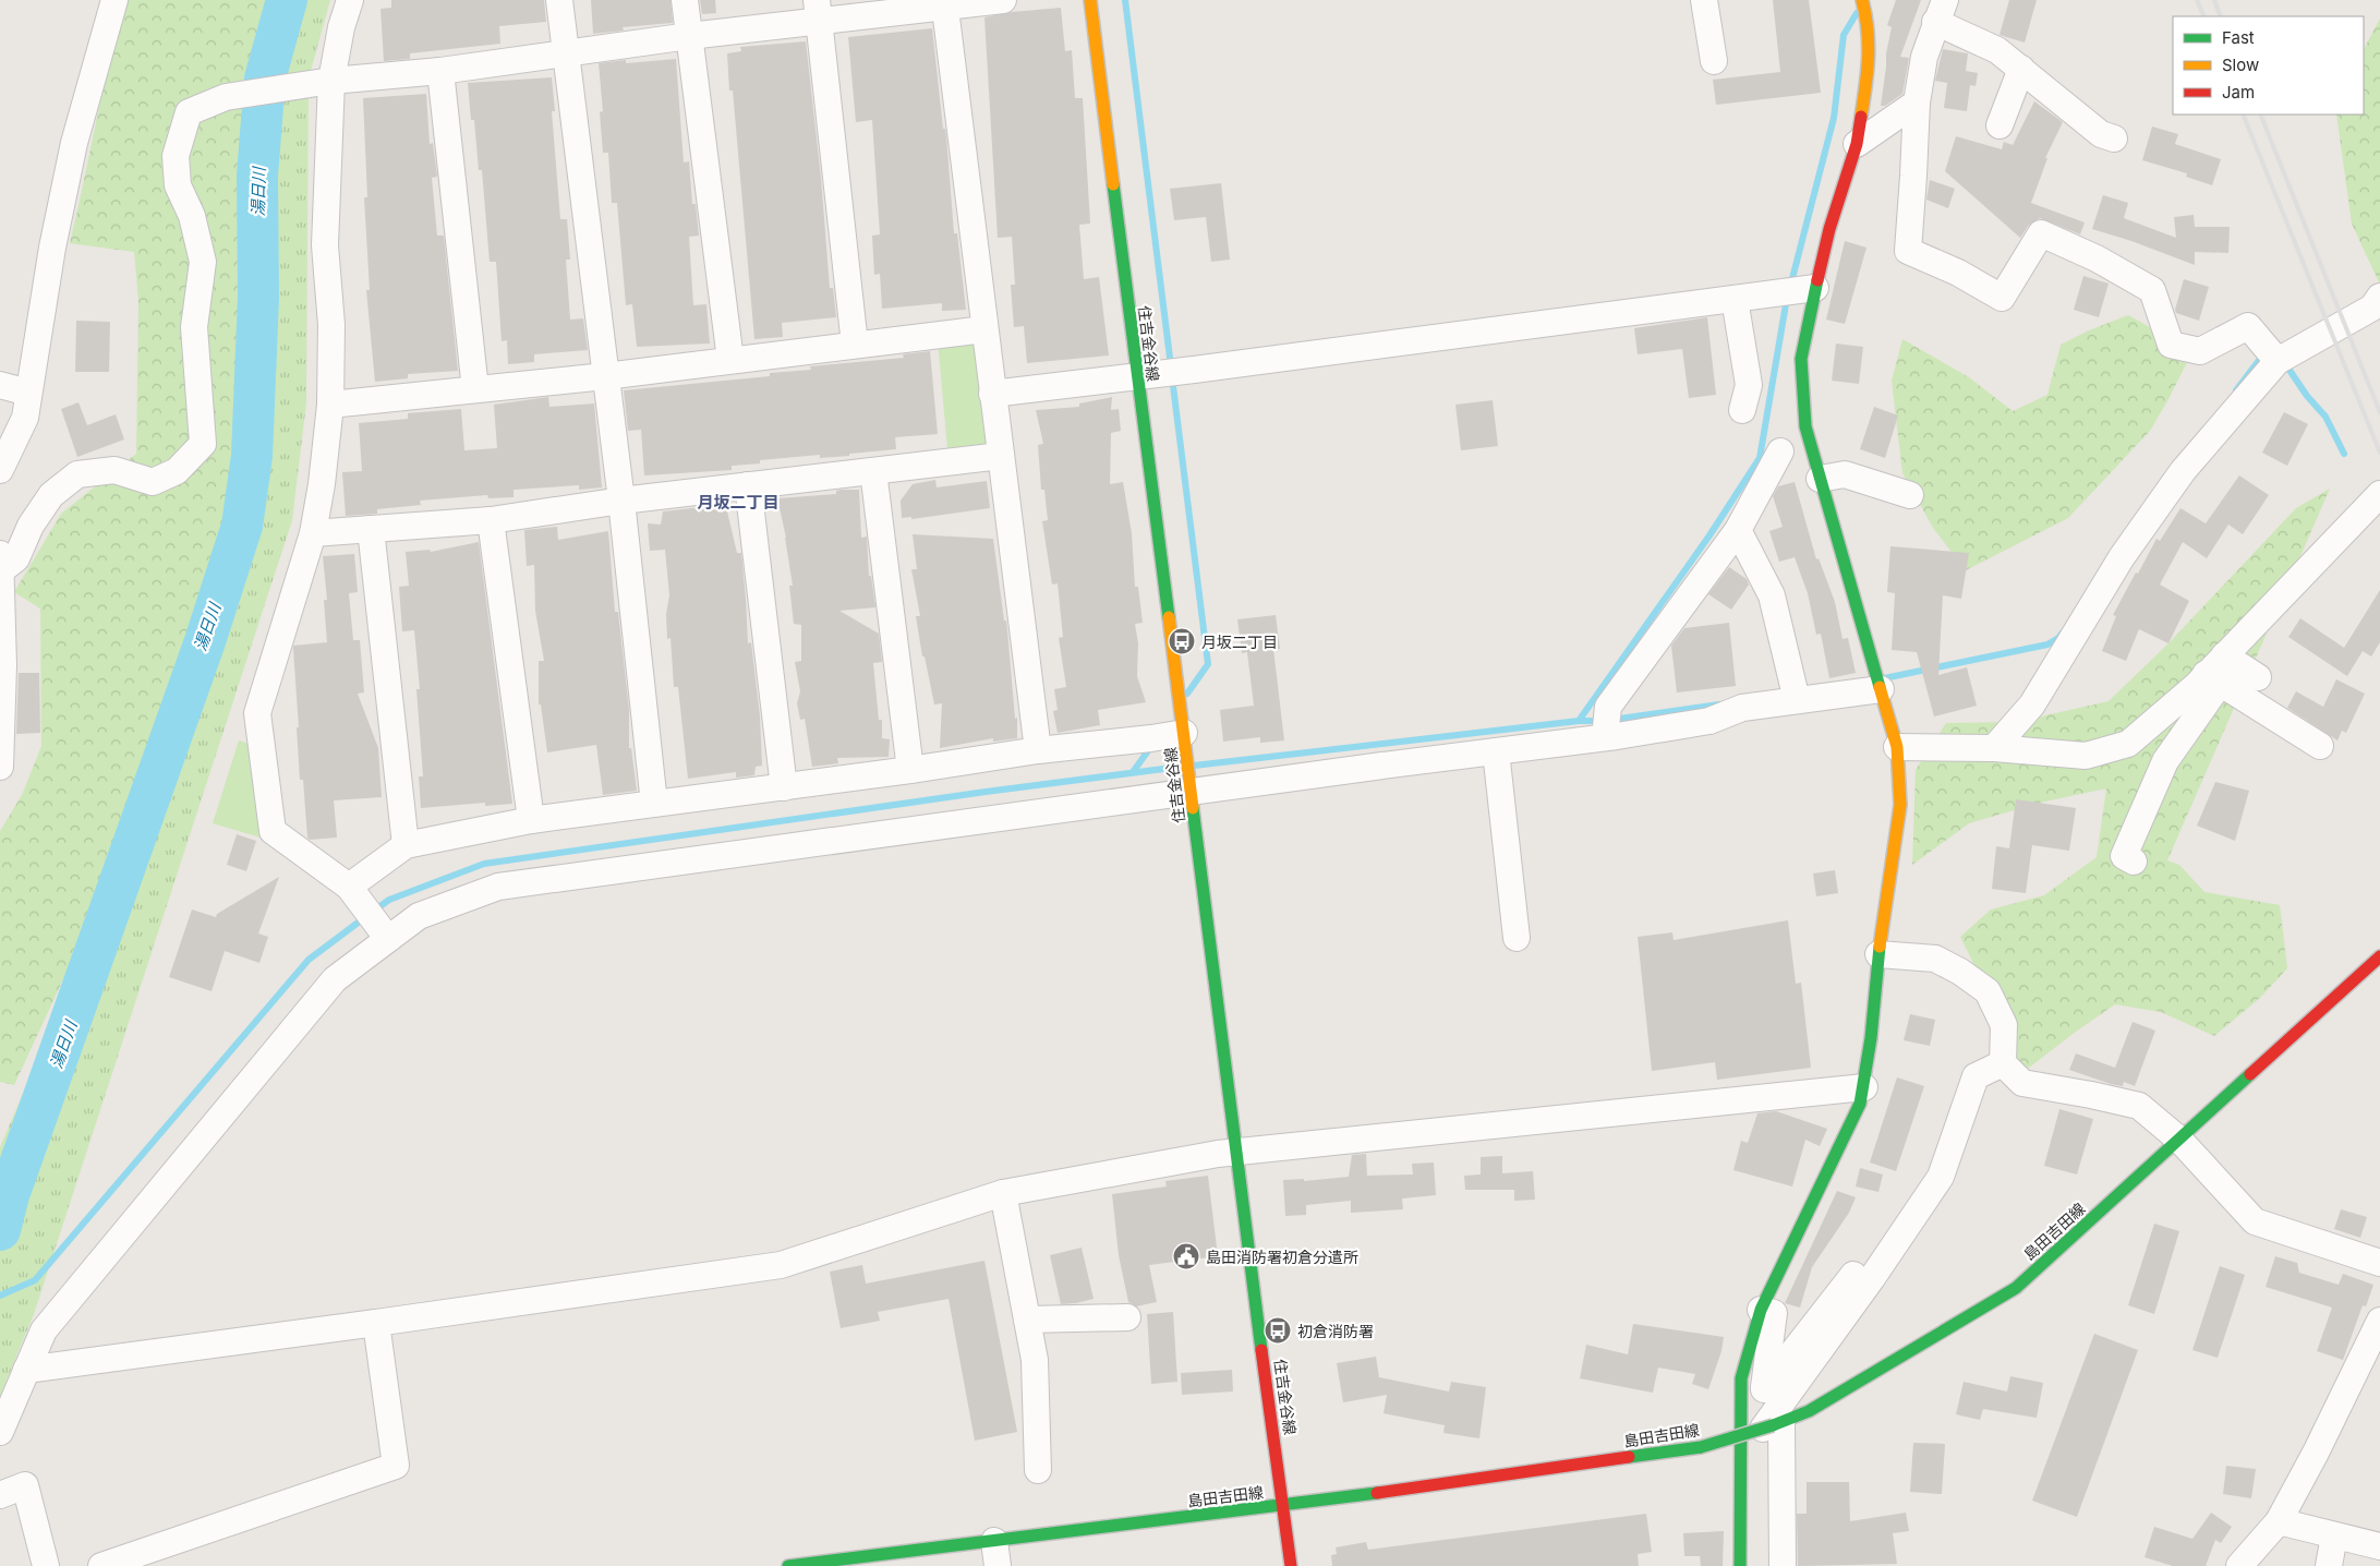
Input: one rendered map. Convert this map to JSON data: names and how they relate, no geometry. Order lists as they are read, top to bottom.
{
  "streets": {
    "main road": ["住吉金谷線", "島田吉田線"]
  },
  "crossings": [
    ["住吉金谷線", "島田吉田線"]
  ],
  "districts": ["月坂二丁目"],
  "water": ["湯日川"],
  "places": {
    "bus stop": ["月坂二丁目", "初倉消防署"],
    "public building": ["島田消防署初倉分遣所"]
  },
  "legend": ["Fast", "Slow", "Jam"]
}
